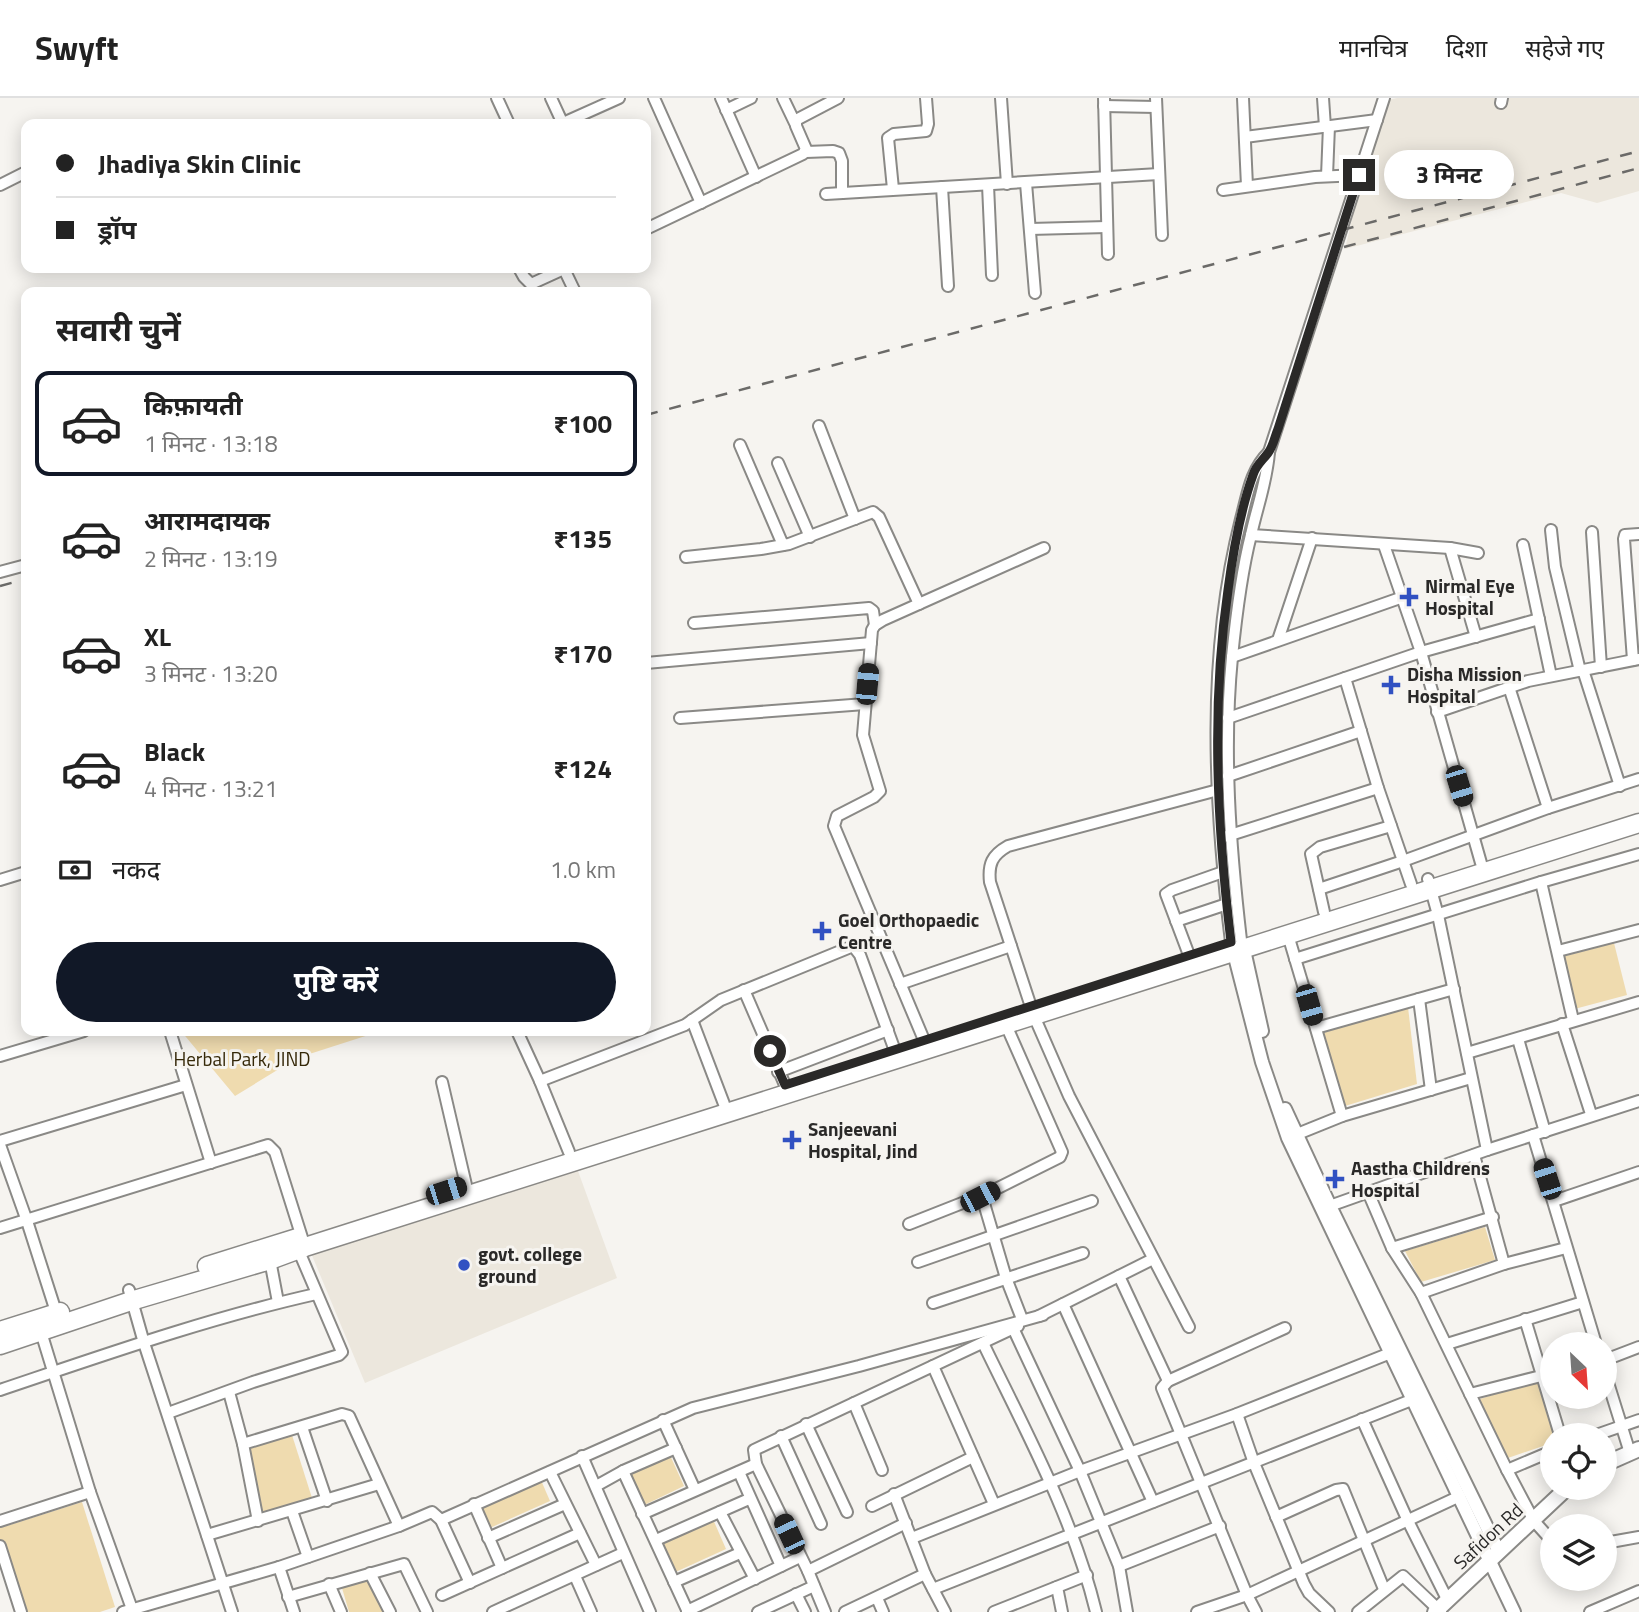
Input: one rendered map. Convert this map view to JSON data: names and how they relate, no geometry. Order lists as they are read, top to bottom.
{
  "streets": {
    "main road": ["Safidon Rd"]
  },
  "parks": ["Herbal Park, JIND"],
  "places": {
    "health": [
      "Nirmal Eye Hospital",
      "Disha Mission Hospital",
      "Goel Orthopaedic Centre",
      "Sanjeevani Hospital, Jind",
      "Aastha Childrens Hospital"
    ],
    "other": ["govt. college ground"]
  },
  "north": "bottom right",
  "page": {
    "header": "Swyft",
    "nav": ["मानचित्र", "दिशा", "सहेजे गए"],
    "banner": ["Jhadiya Skin Clinic", "ड्रॉप"],
    "bubble": "3 मिनट",
    "heading": "सवारी चुनें",
    "list": [
      {
        "name": "किफ़ायती",
        "note": "1 मिनट · 13:18",
        "value": "₹100"
      },
      {
        "name": "आरामदायक",
        "note": "2 मिनट · 13:19",
        "value": "₹135"
      },
      {
        "name": "XL",
        "note": "3 मिनट · 13:20",
        "value": "₹170"
      },
      {
        "name": "Black",
        "note": "4 मिनट · 13:21",
        "value": "₹124"
      }
    ],
    "pay": ["नकद", "1.0 km"],
    "buttons": "पुष्टि करें"
  }
}
